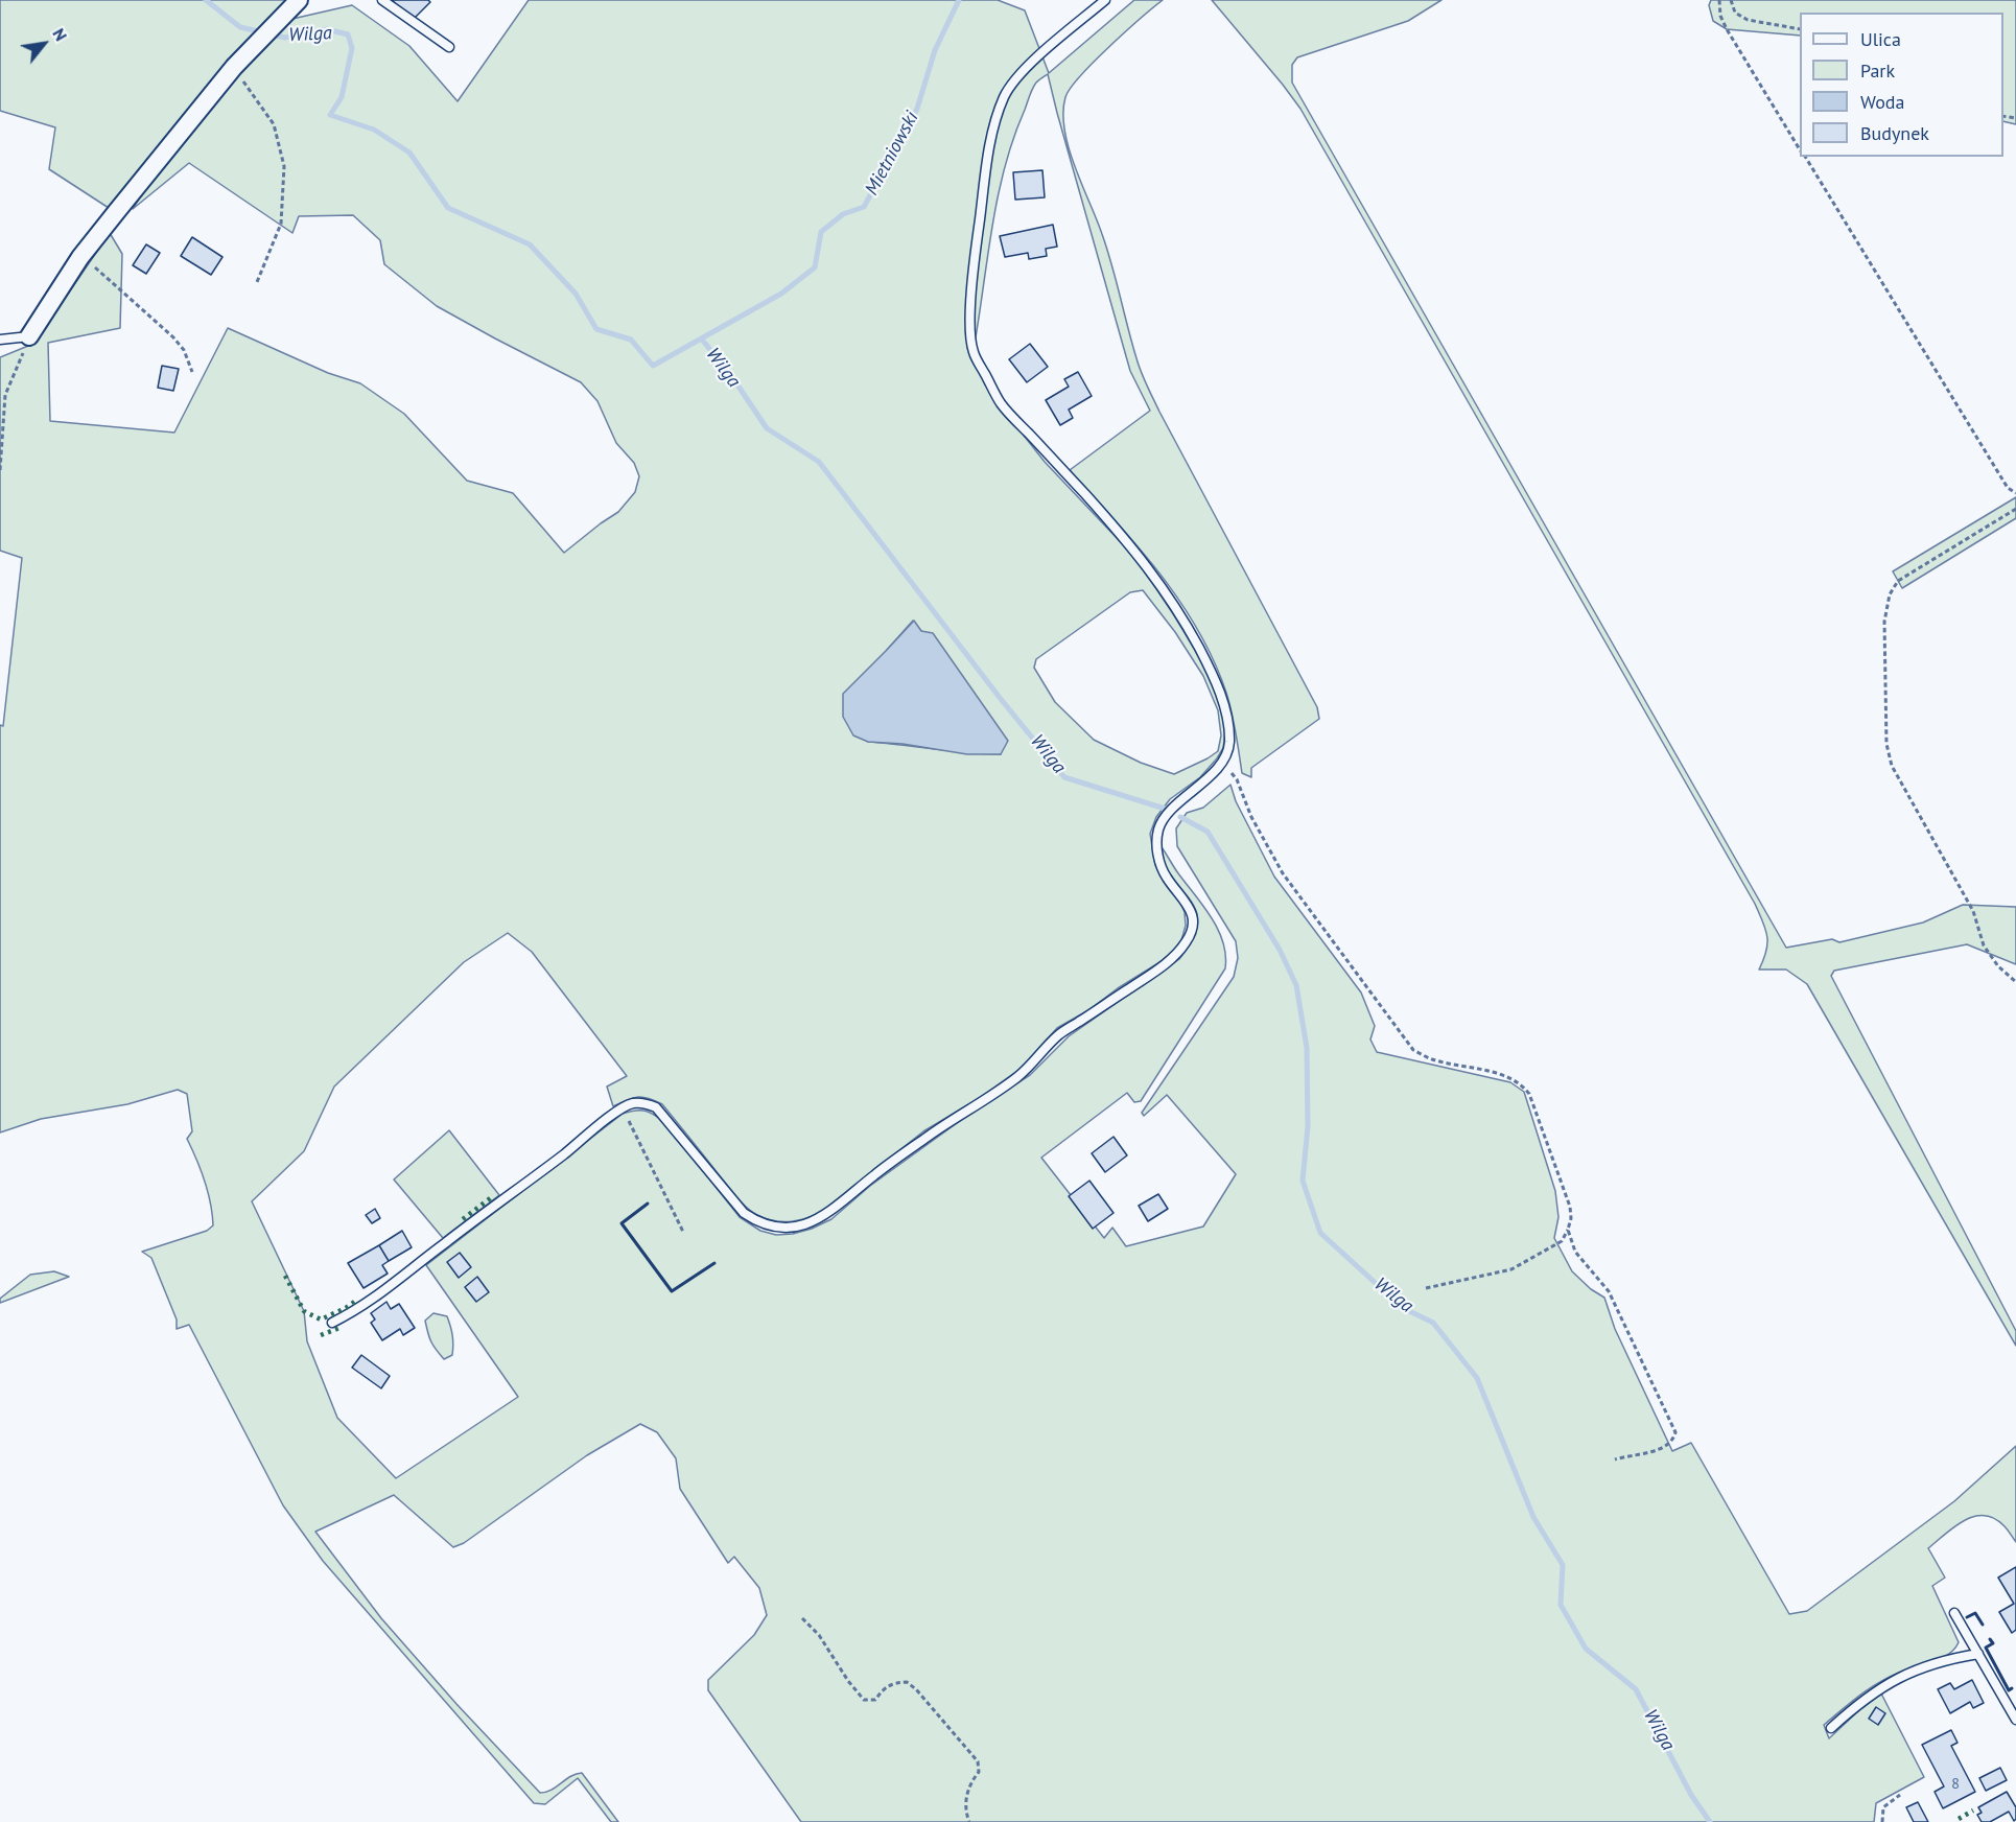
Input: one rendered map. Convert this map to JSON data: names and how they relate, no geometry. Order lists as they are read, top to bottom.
{
  "water": ["Wilga", "Mietniowski"],
  "house_numbers": ["8"],
  "legend": [
    "Ulica",
    "Park",
    "Woda",
    "Budynek"
  ],
  "north": "top right"
}
